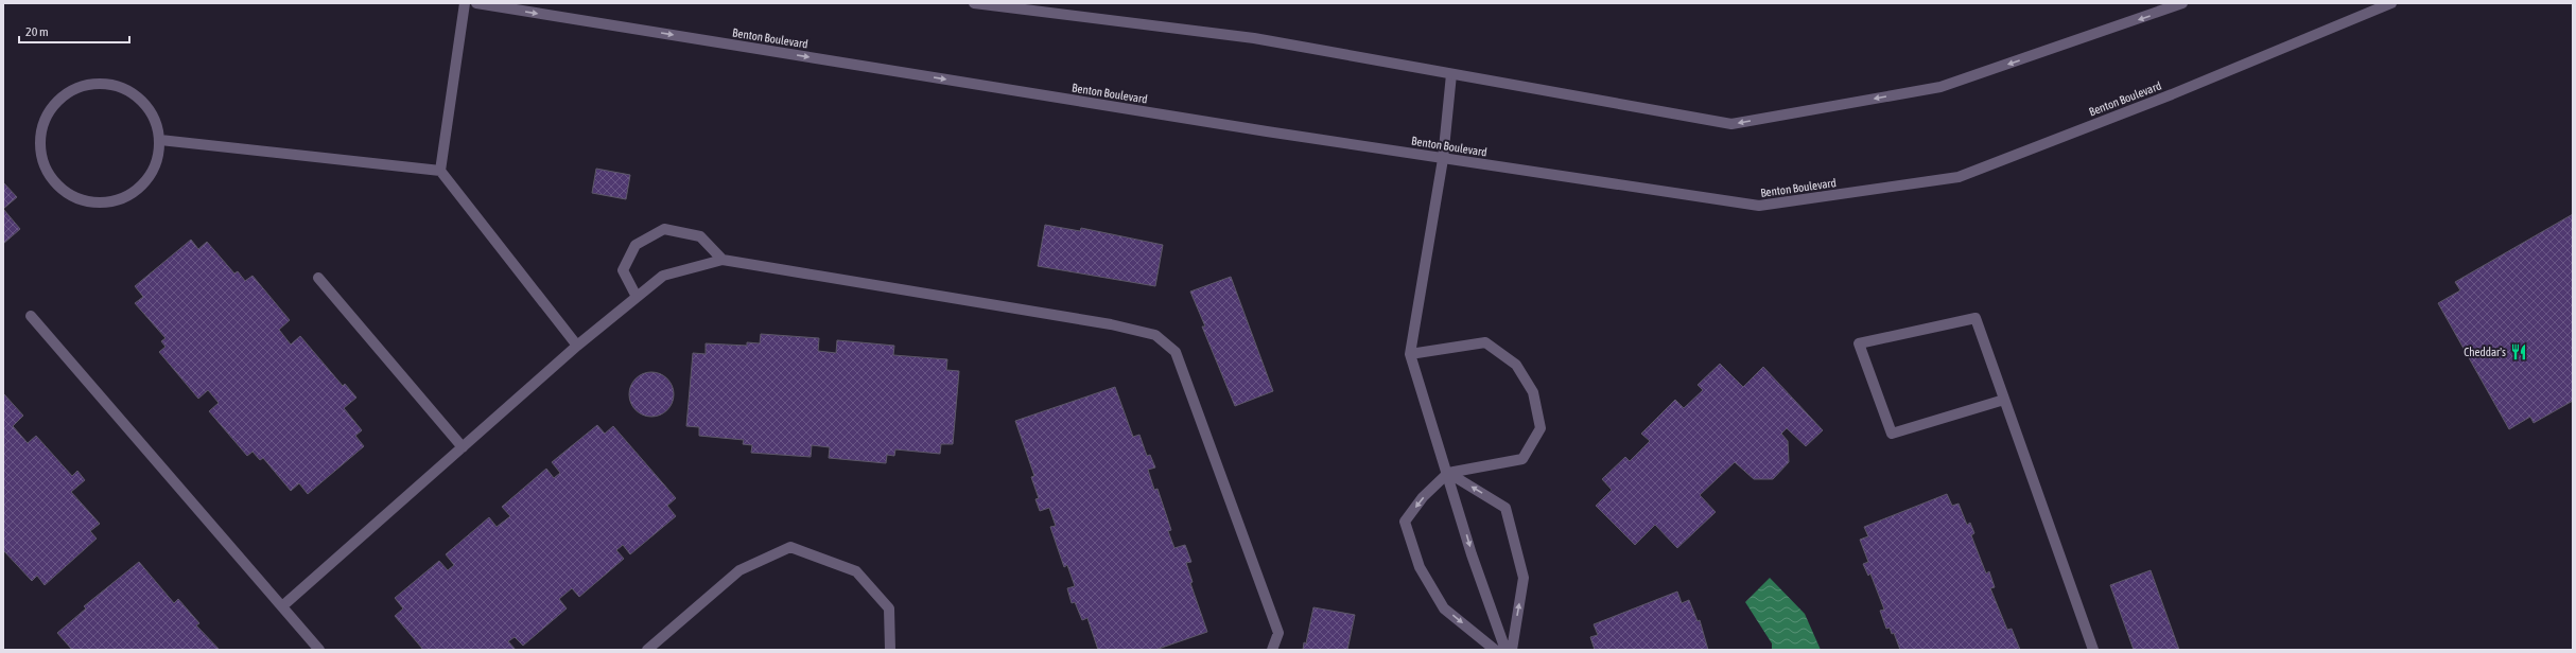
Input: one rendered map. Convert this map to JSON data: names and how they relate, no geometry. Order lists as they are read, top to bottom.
{
  "streets": {
    "street": ["Benton Boulevard"]
  },
  "places": {
    "restaurant": ["Cheddar's"]
  },
  "scale_bar": "20 m"
}
